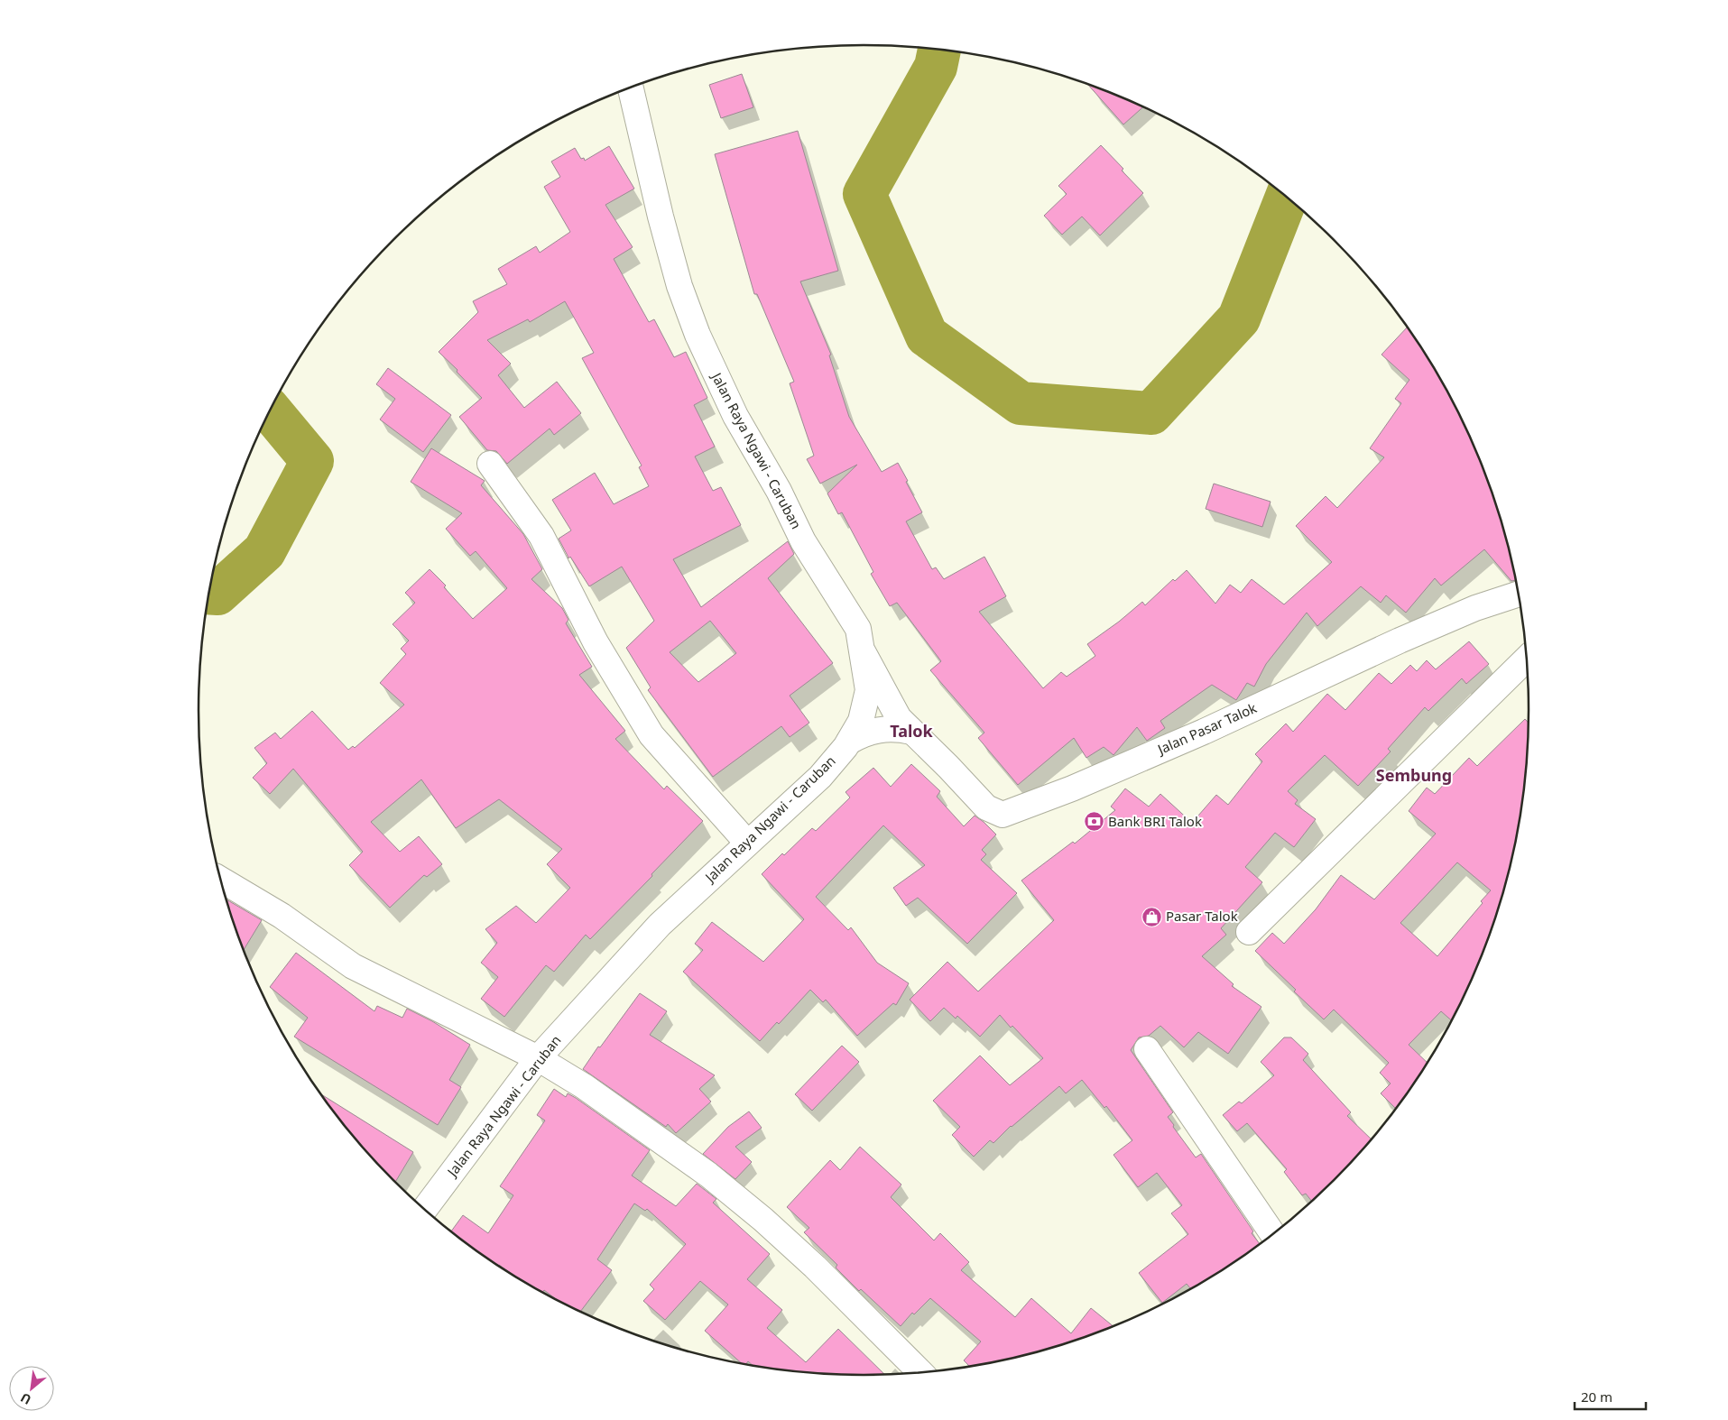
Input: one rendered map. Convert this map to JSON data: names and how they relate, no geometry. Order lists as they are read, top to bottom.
{
  "streets": {
    "main road": ["Jalan Raya Ngawi - Caruban", "Jalan Pasar Talok"]
  },
  "crossings": [
    ["Jalan Raya Ngawi - Caruban", "Jalan Pasar Talok"]
  ],
  "districts": ["Talok", "Sembung"],
  "places": {
    "bank": ["Bank BRI Talok"],
    "shop": ["Pasar Talok"]
  },
  "scale_bar": "20 m",
  "north": "bottom left"
}
